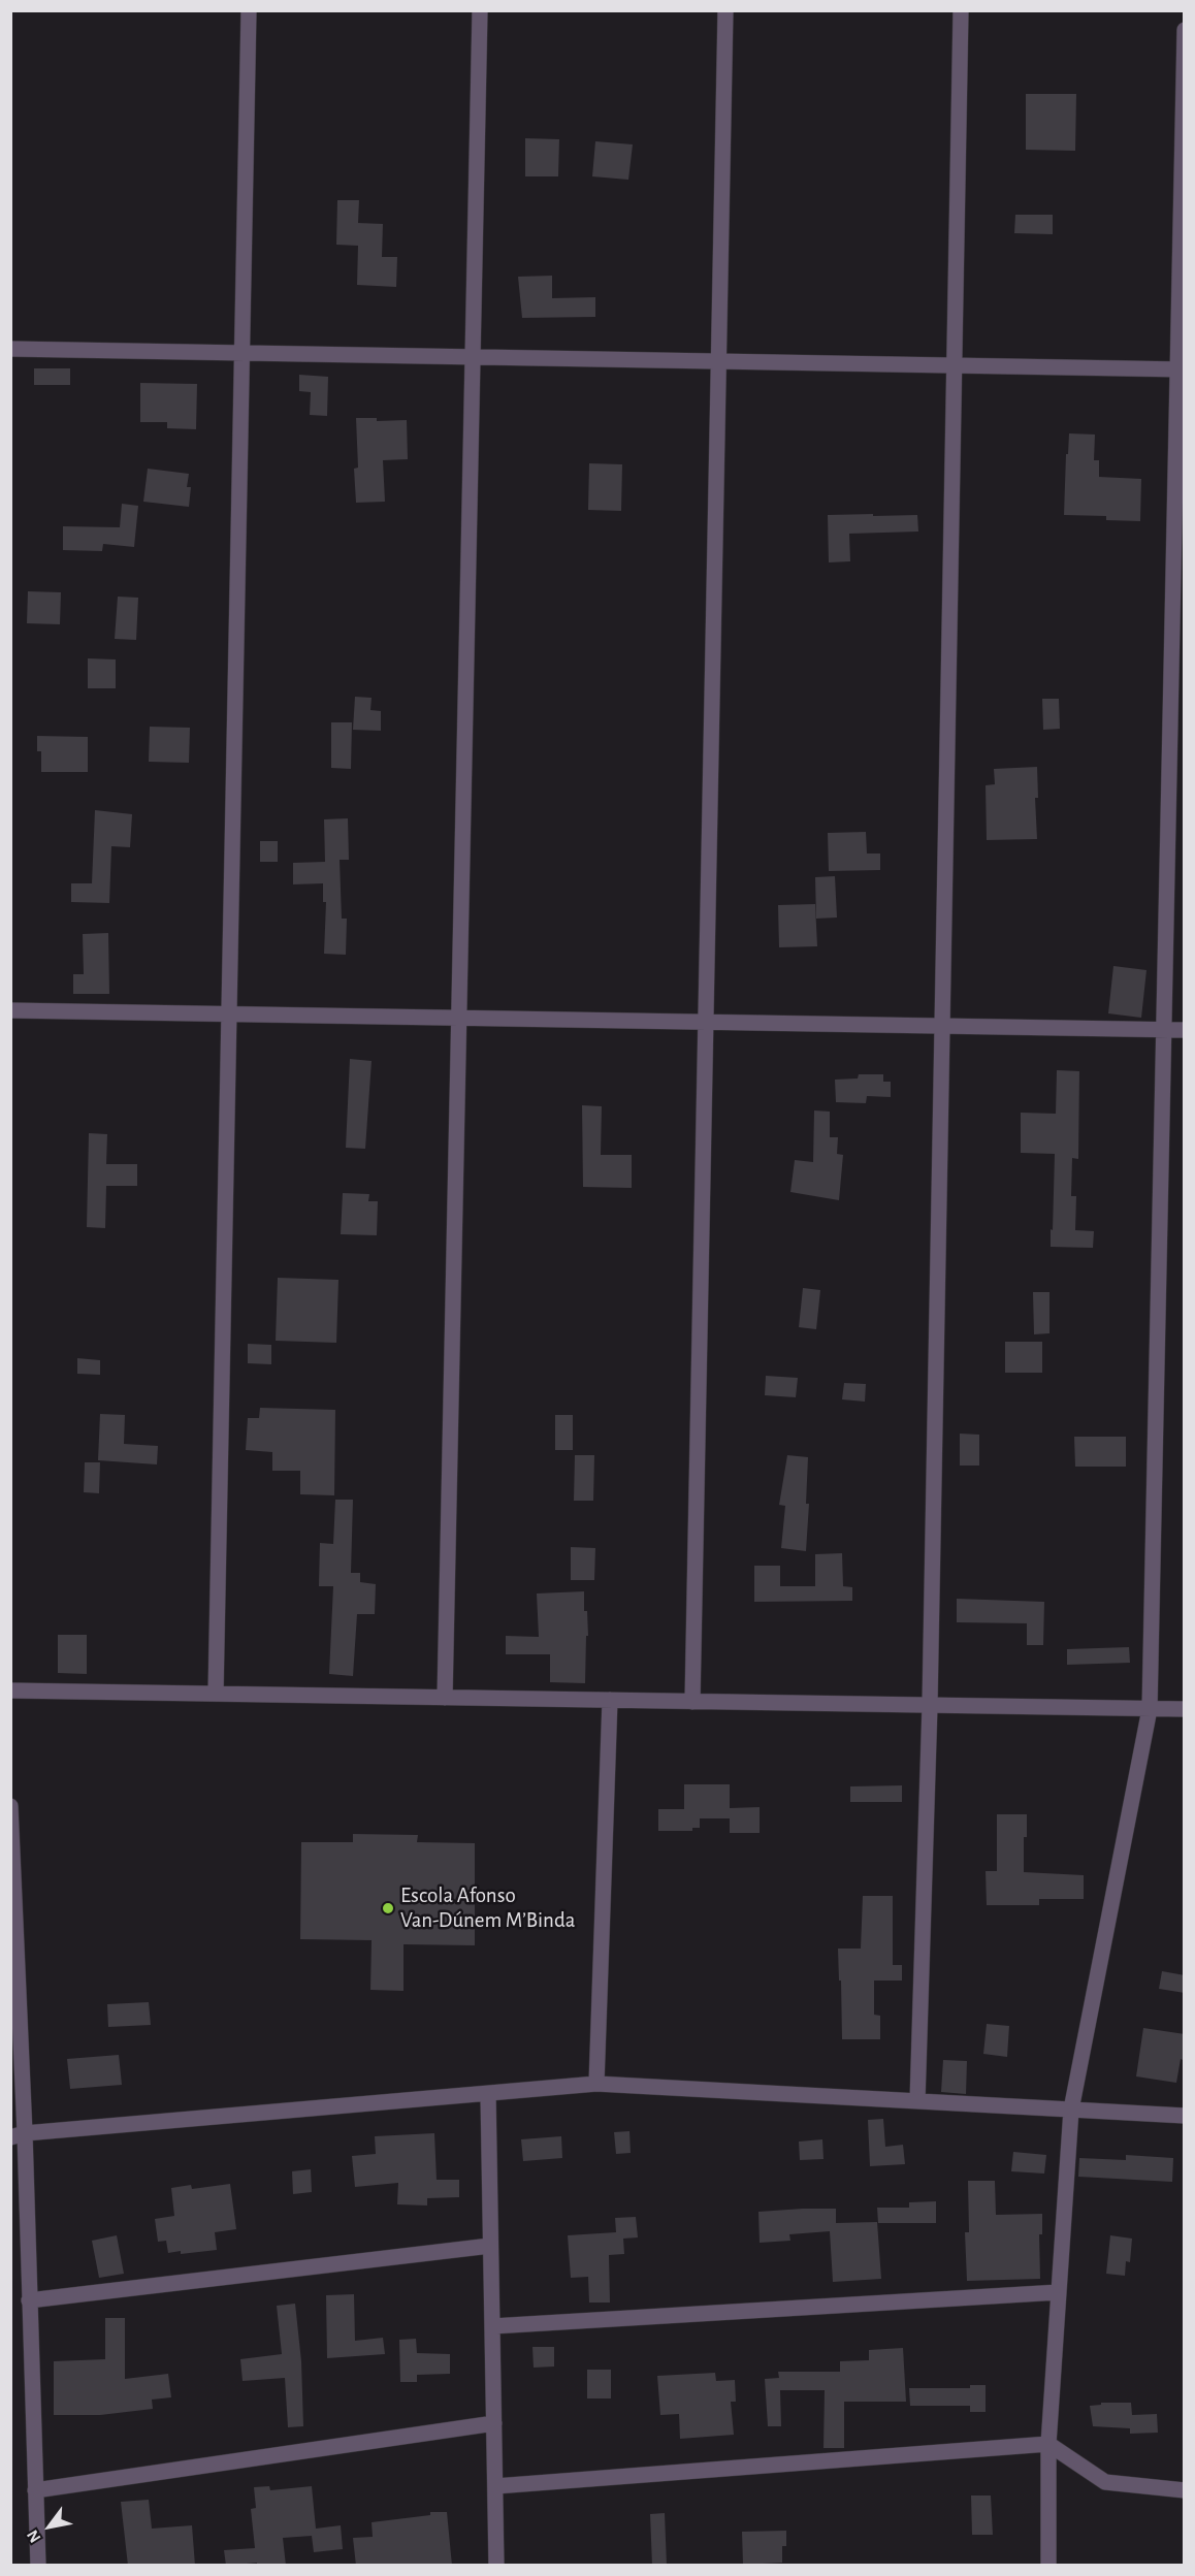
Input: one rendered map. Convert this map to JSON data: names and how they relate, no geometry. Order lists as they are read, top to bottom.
{
  "places": ["Escola Afonso Van-Dúnem M’Binda"],
  "north": "bottom left"
}
